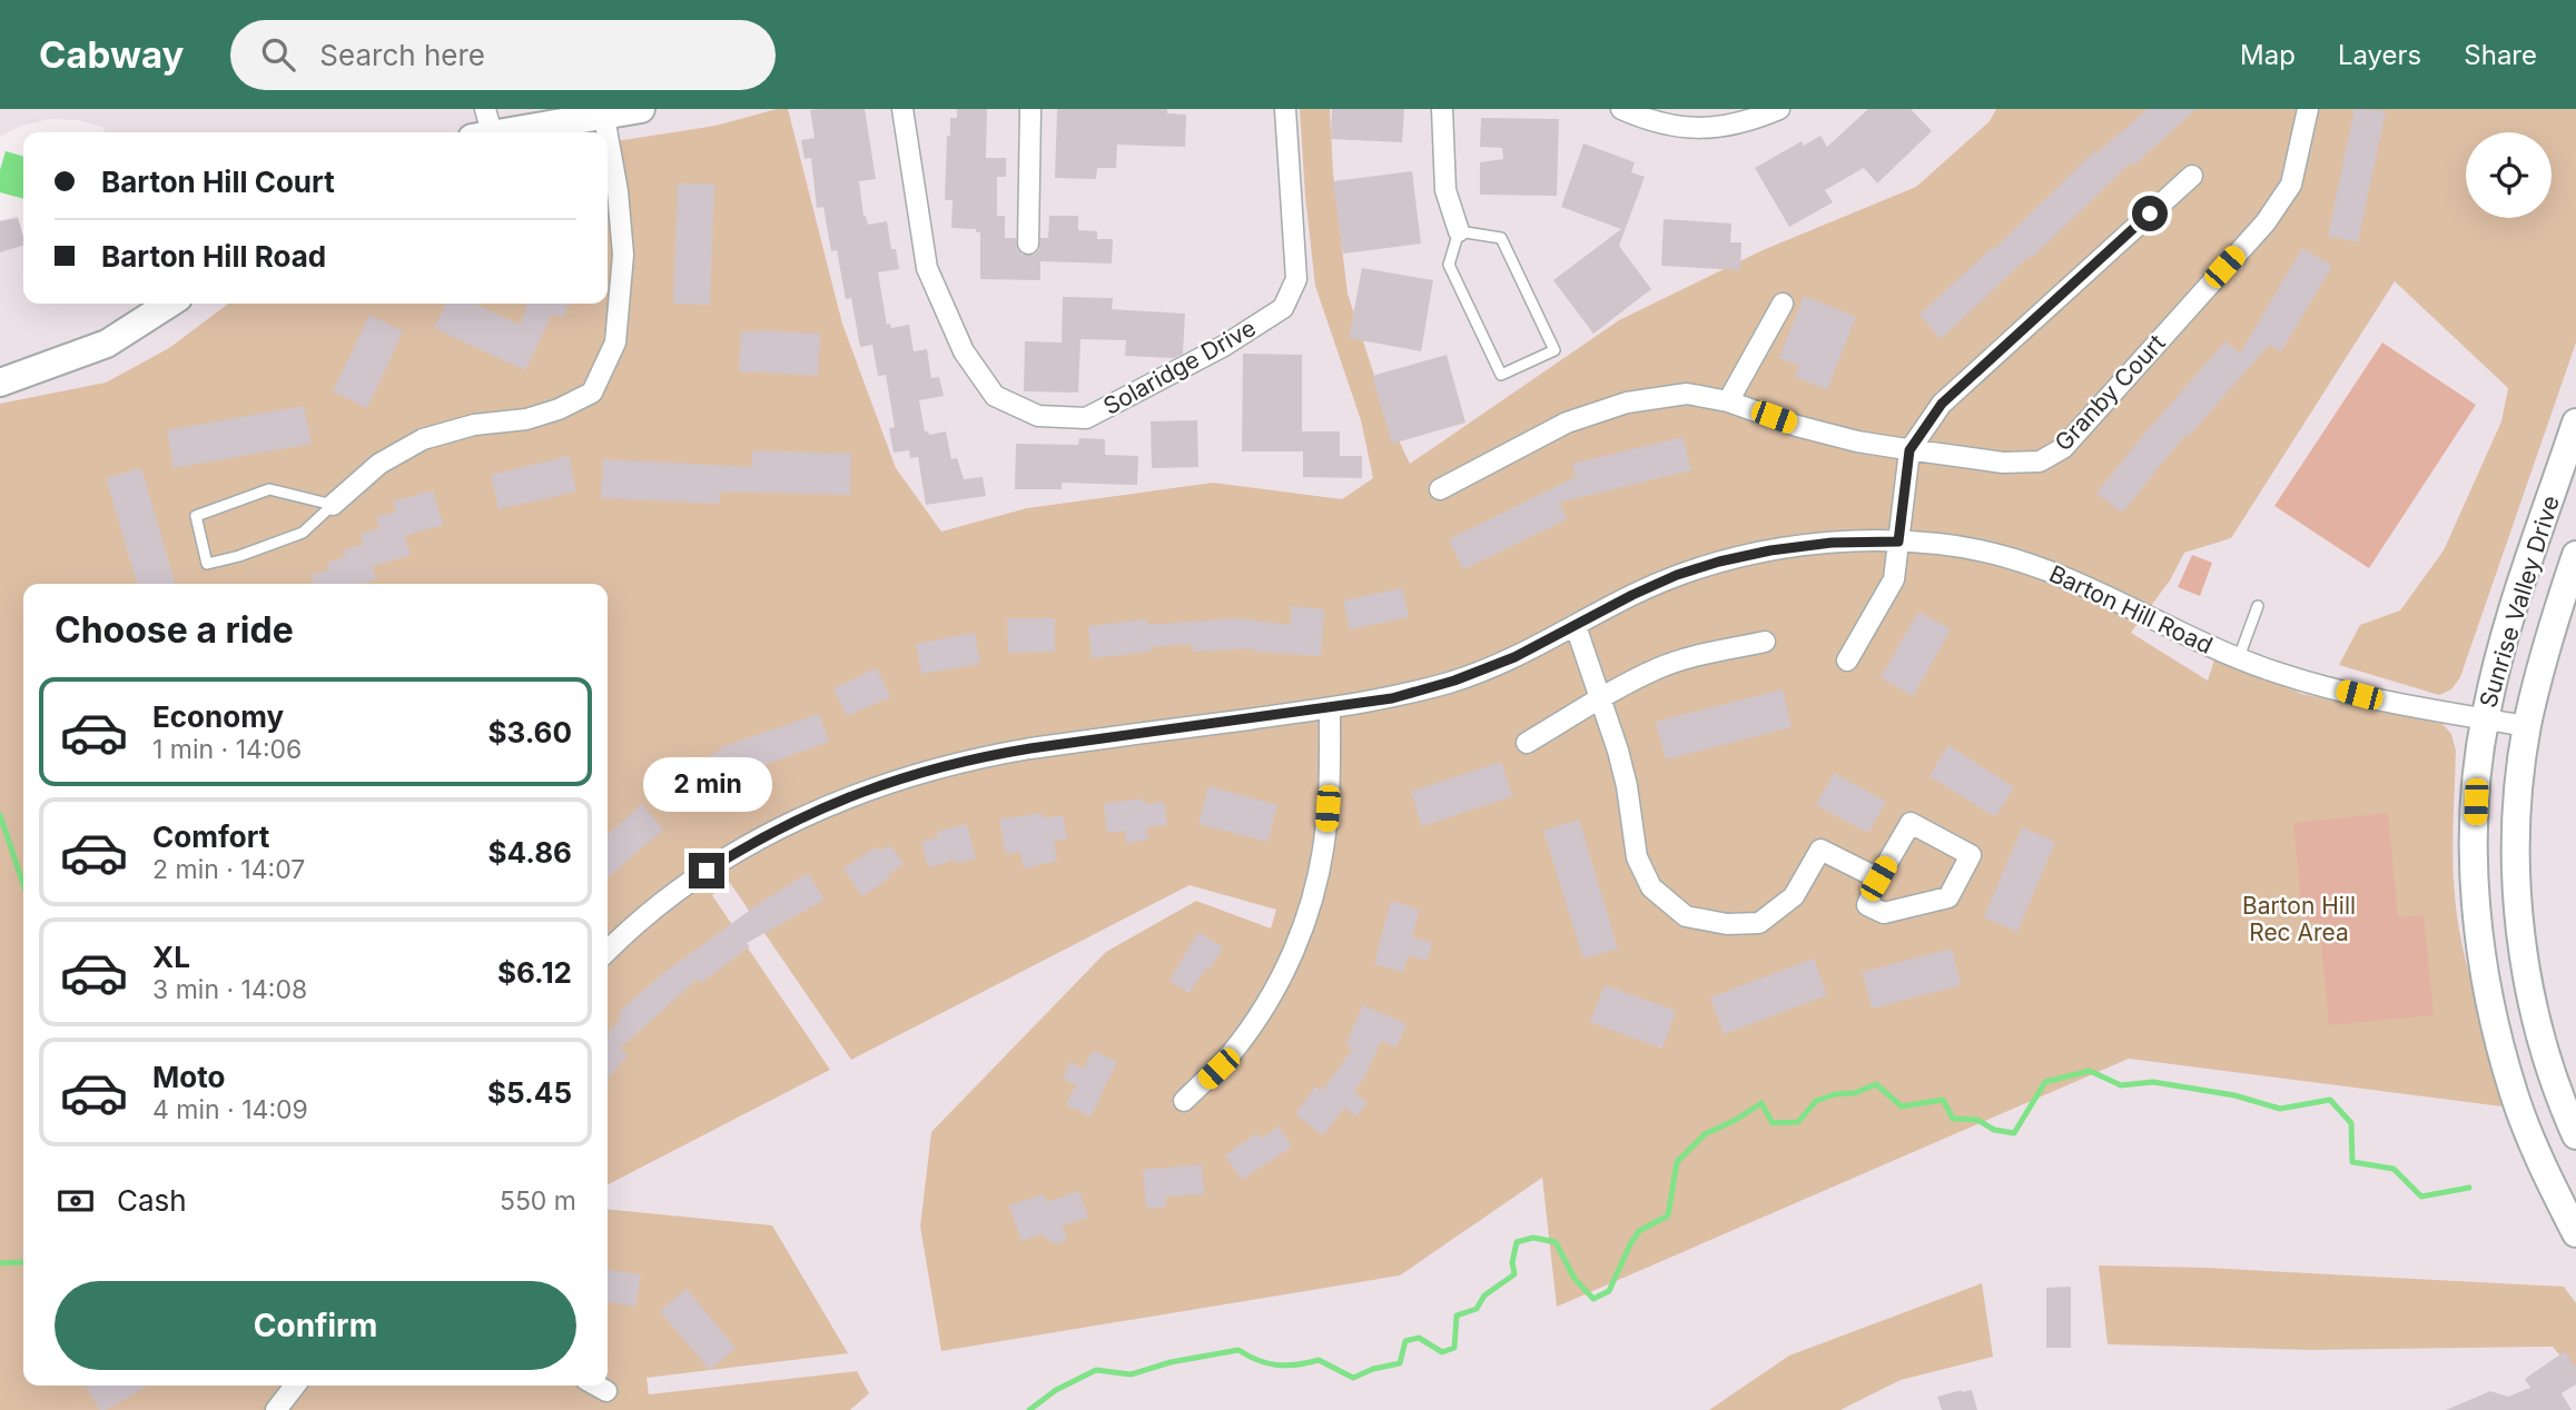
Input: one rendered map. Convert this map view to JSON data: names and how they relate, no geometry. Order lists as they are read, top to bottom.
{
  "streets": {
    "main road": ["Sunrise Valley Drive"],
    "street": ["Solaridge Drive", "Granby Court", "Barton Hill Road"]
  },
  "crossings": [
    ["Sunrise Valley Drive", "Barton Hill Road"]
  ],
  "parks": ["Barton Hill Rec Area"],
  "page": {
    "header": "Cabway",
    "search": "Search here",
    "nav": ["Map", "Layers", "Share"],
    "banner": ["Barton Hill Court", "Barton Hill Road"],
    "heading": "Choose a ride",
    "list": [
      {
        "name": "Economy",
        "note": "1 min · 14:06",
        "value": "$3.60"
      },
      {
        "name": "Comfort",
        "note": "2 min · 14:07",
        "value": "$4.86"
      },
      {
        "name": "XL",
        "note": "3 min · 14:08",
        "value": "$6.12"
      },
      {
        "name": "Moto",
        "note": "4 min · 14:09",
        "value": "$5.45"
      }
    ],
    "bubble": "2 min",
    "pay": ["Cash", "550 m"],
    "buttons": "Confirm"
  }
}
